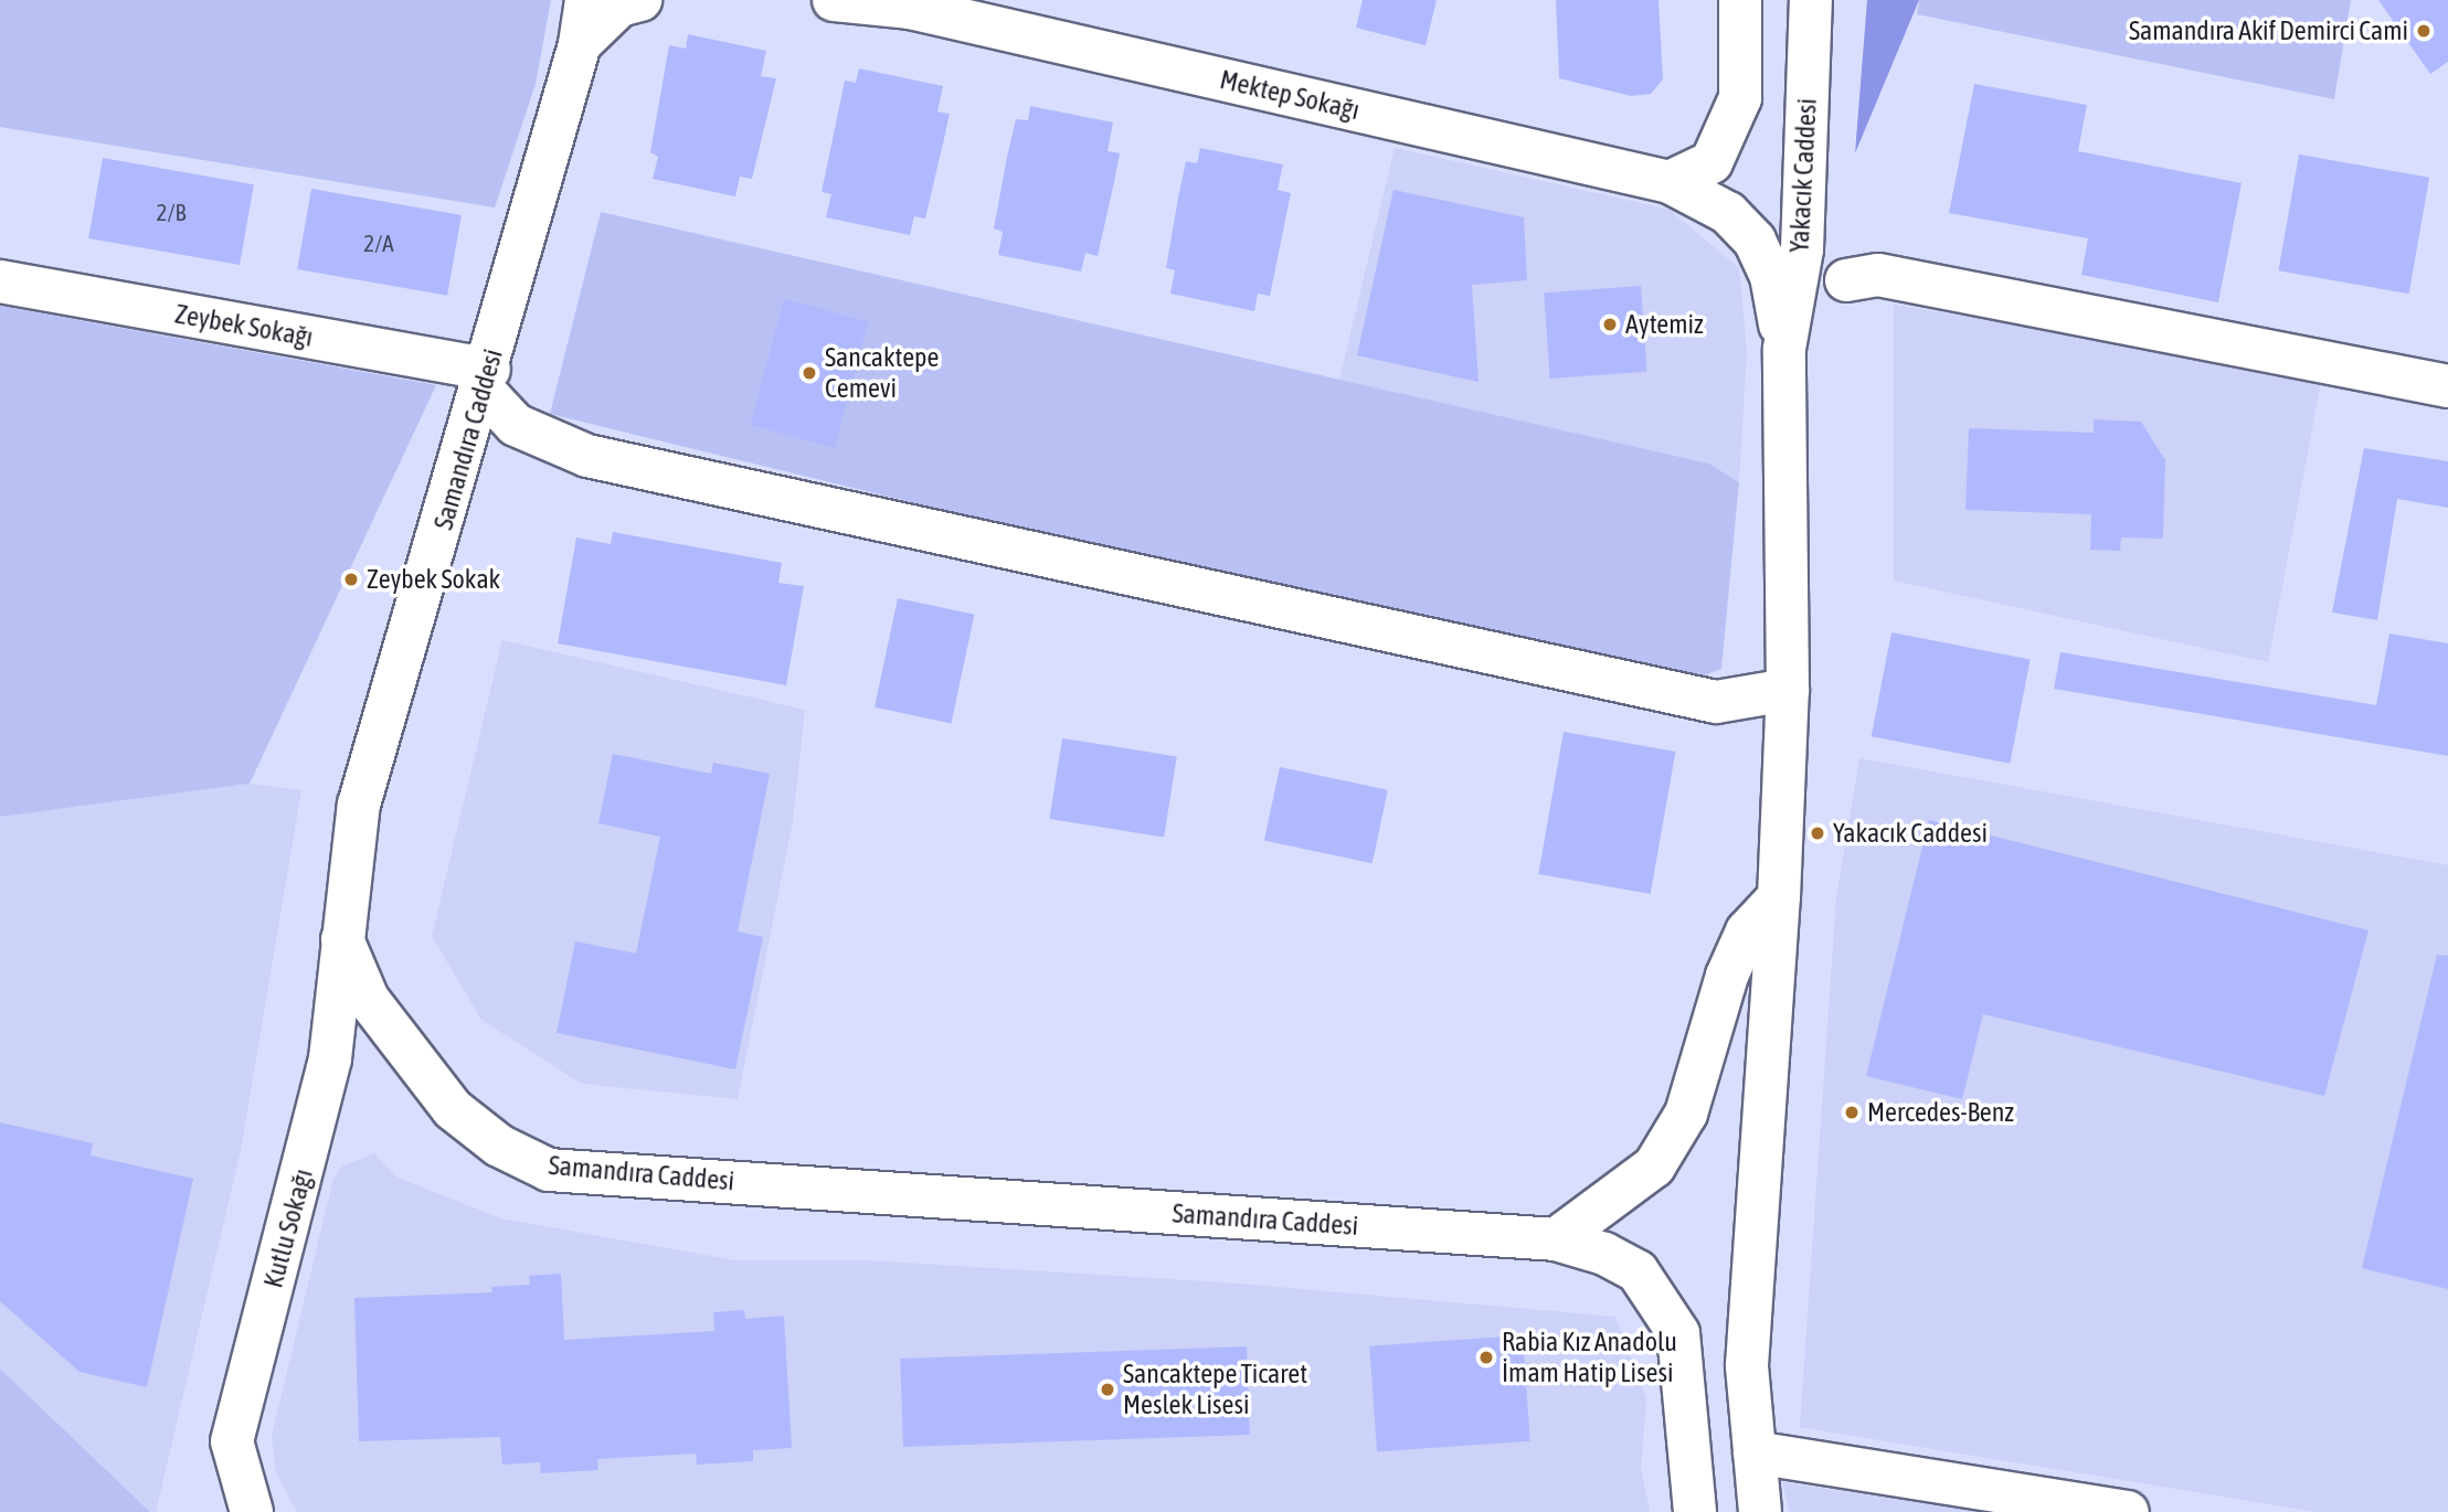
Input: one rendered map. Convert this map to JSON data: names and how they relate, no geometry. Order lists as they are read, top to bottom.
{
  "streets": {
    "main road": [
      "Mektep Sokağı",
      "Yakacık Caddesi",
      "Zeybek Sokağı",
      "Samandıra Caddesi",
      "Kutlu Sokağı"
    ]
  },
  "crossings": [
    ["Mektep Sokağı", "Yakacık Caddesi"],
    ["Zeybek Sokağı", "Samandıra Caddesi"],
    ["Samandıra Caddesi", "Kutlu Sokağı"]
  ],
  "places": [
    "Samandıra Akif Demirci Cami",
    "Aytemiz",
    "Sancaktepe Cemevi",
    "Zeybek Sokak",
    "Yakacık Caddesi",
    "Mercedes-Benz",
    "Rabia Kız Anadolu İmam Hatip Lisesi",
    "Sancaktepe Ticaret Meslek Lisesi"
  ],
  "house_numbers": ["2/B", "2/A"]
}
